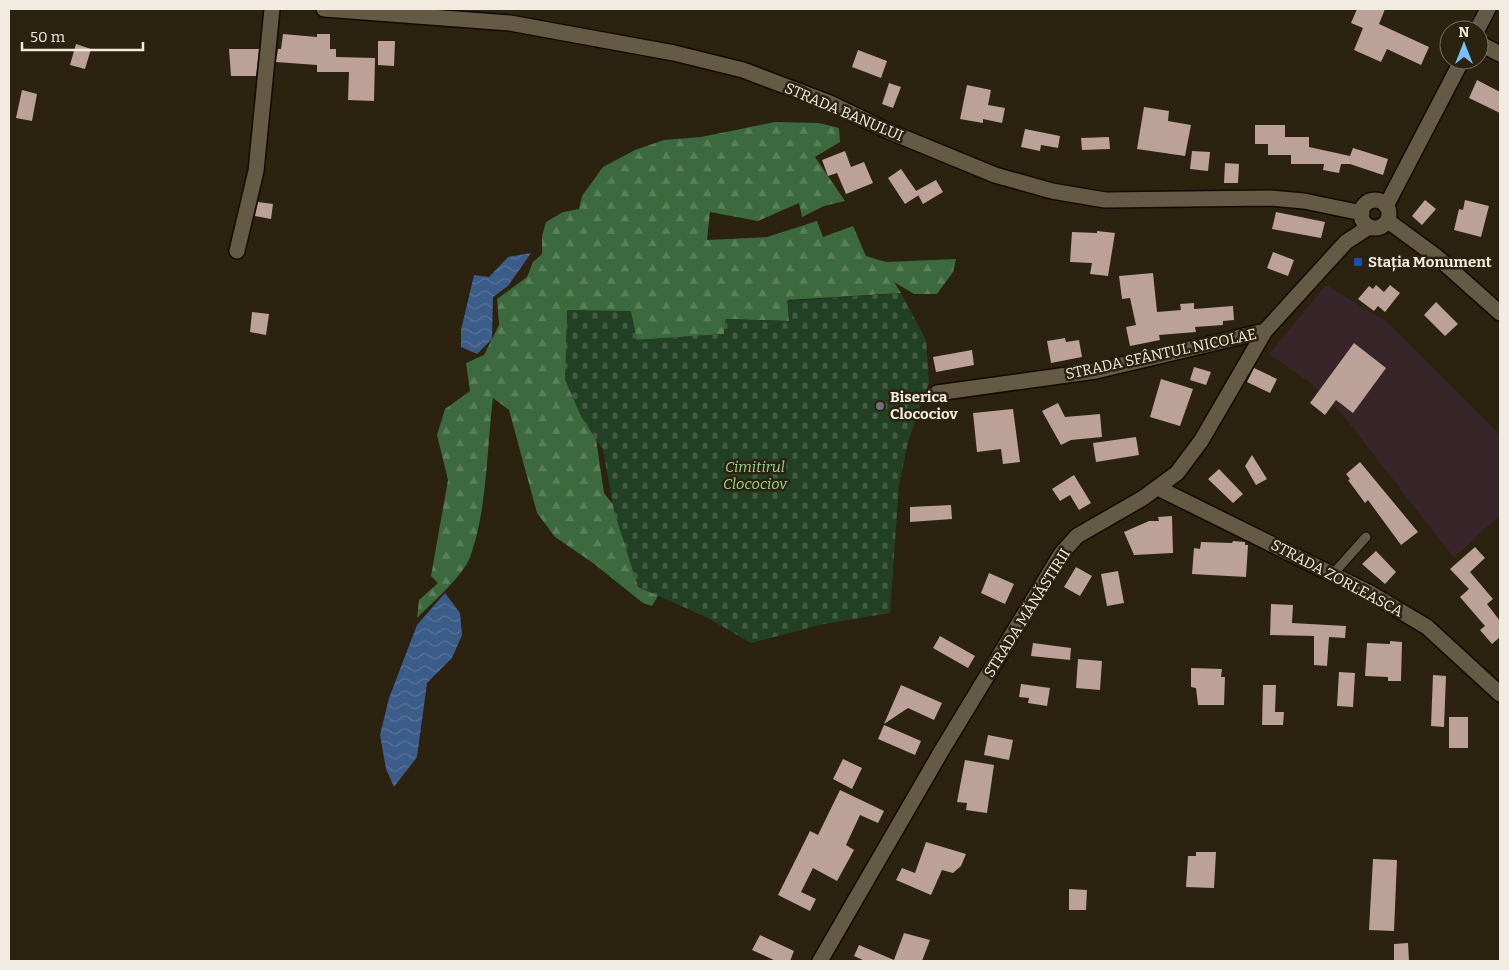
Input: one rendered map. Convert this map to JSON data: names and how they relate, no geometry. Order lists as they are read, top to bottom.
{
  "streets": {
    "street": [
      "STRADA BANULUI",
      "STRADA SFÂNTUL NICOLAE",
      "STRADA ZORLEASCA",
      "STRADA MĂNĂSTIRII"
    ]
  },
  "crossings": [
    ["STRADA BANULUI", "STRADA MĂNĂSTIRII"],
    ["STRADA SFÂNTUL NICOLAE", "STRADA MĂNĂSTIRII"],
    ["STRADA ZORLEASCA", "STRADA MĂNĂSTIRII"]
  ],
  "parks": ["Cimitirul Clocociov"],
  "places": {
    "transit": ["Stația Monument"],
    "other": ["Biserica Clocociov"]
  },
  "scale_bar": "50 m",
  "north": "top"
}
